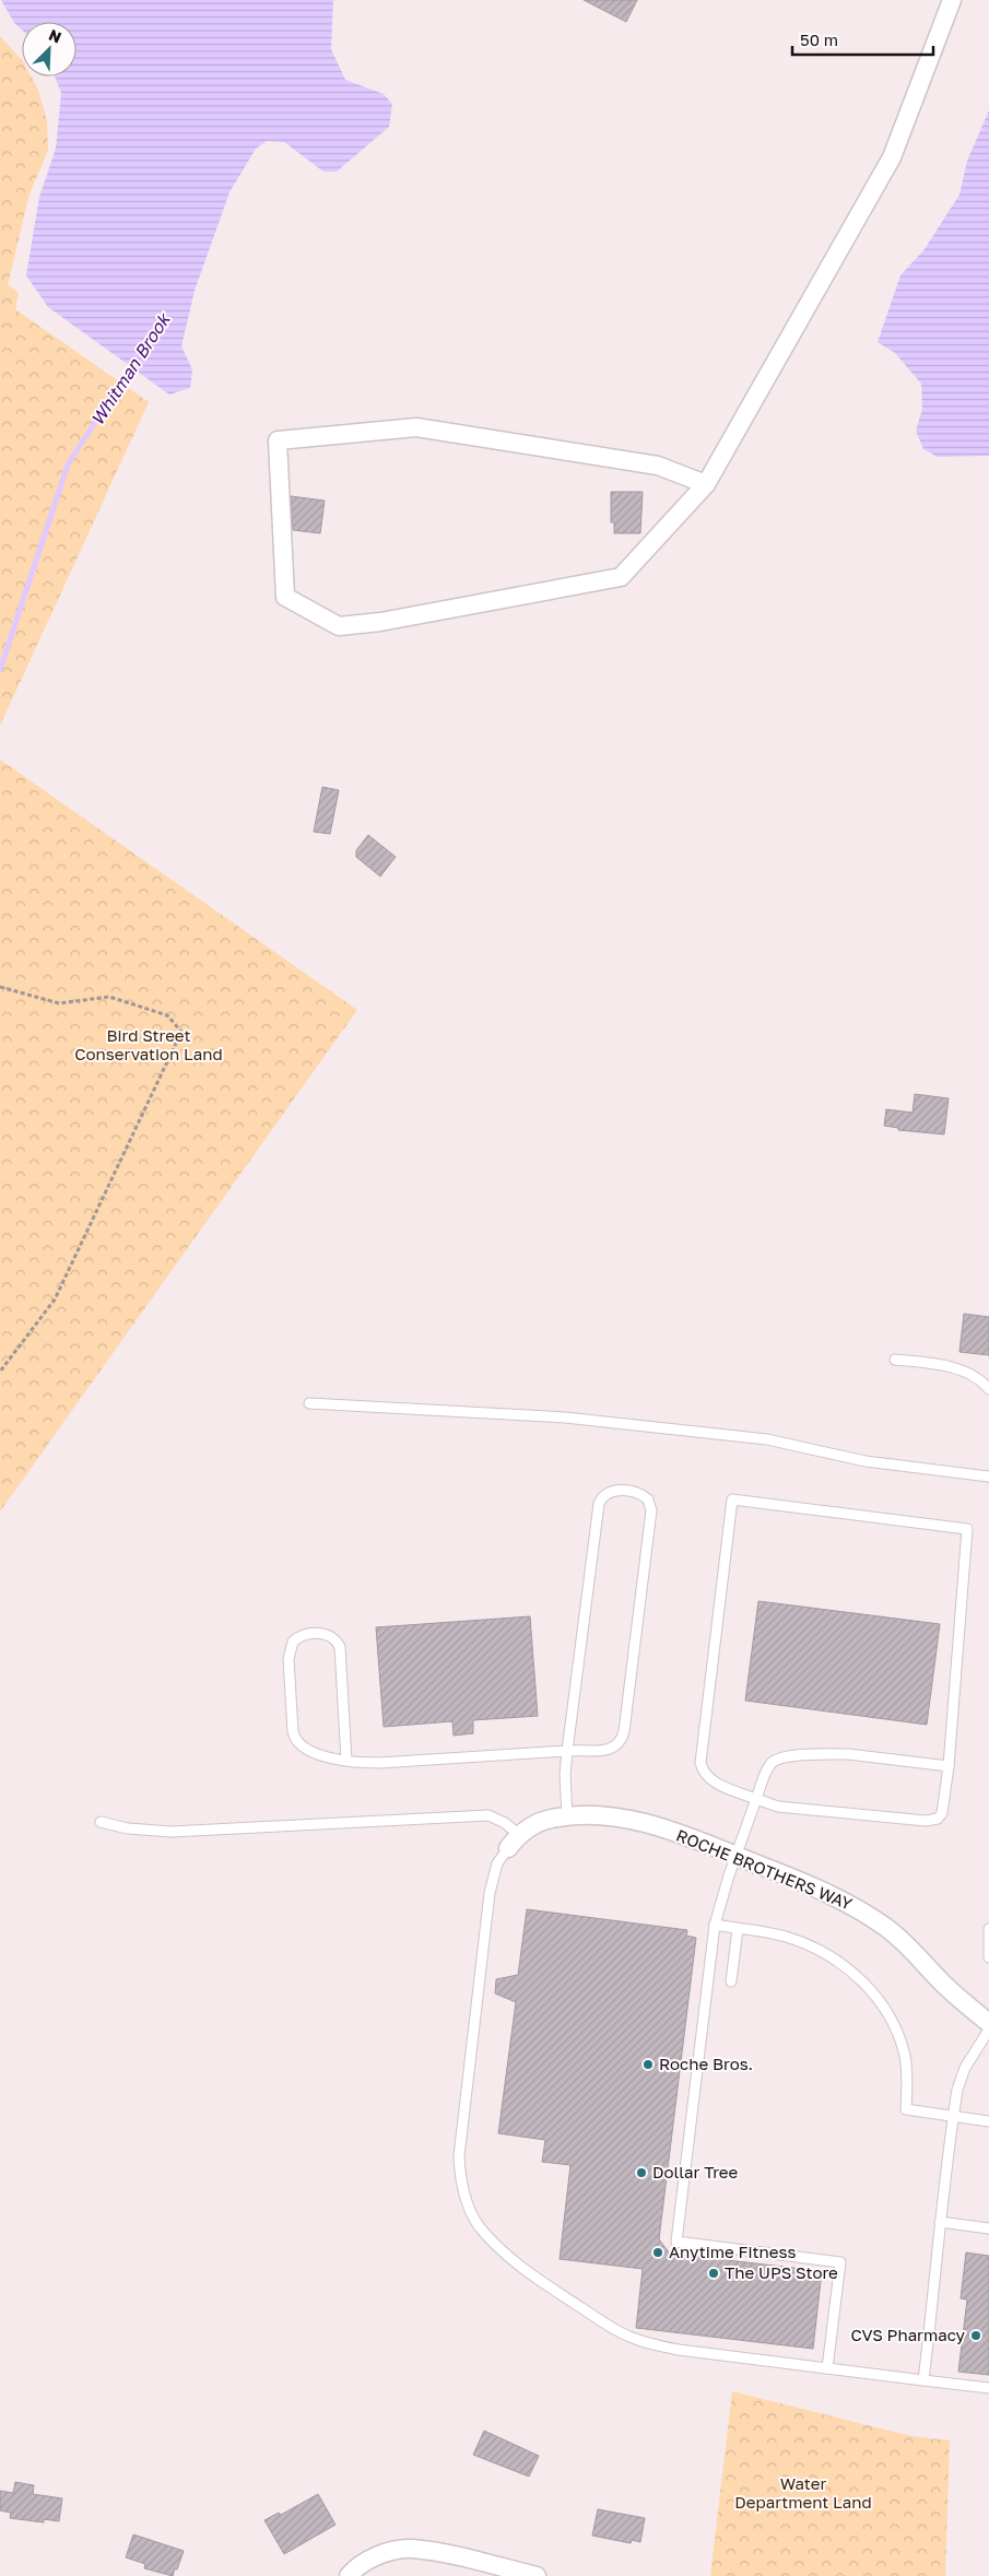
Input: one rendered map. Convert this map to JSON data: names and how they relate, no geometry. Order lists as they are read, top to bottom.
{
  "streets": {
    "street": ["ROCHE BROTHERS WAY"]
  },
  "water": ["Whitman Brook"],
  "parks": ["Bird Street Conservation Land", "Water Department Land"],
  "places": [
    "Roche Bros.",
    "Dollar Tree",
    "Anytime Fitness",
    "The UPS Store",
    "CVS Pharmacy"
  ],
  "scale_bar": "50 m",
  "north": "top right"
}
